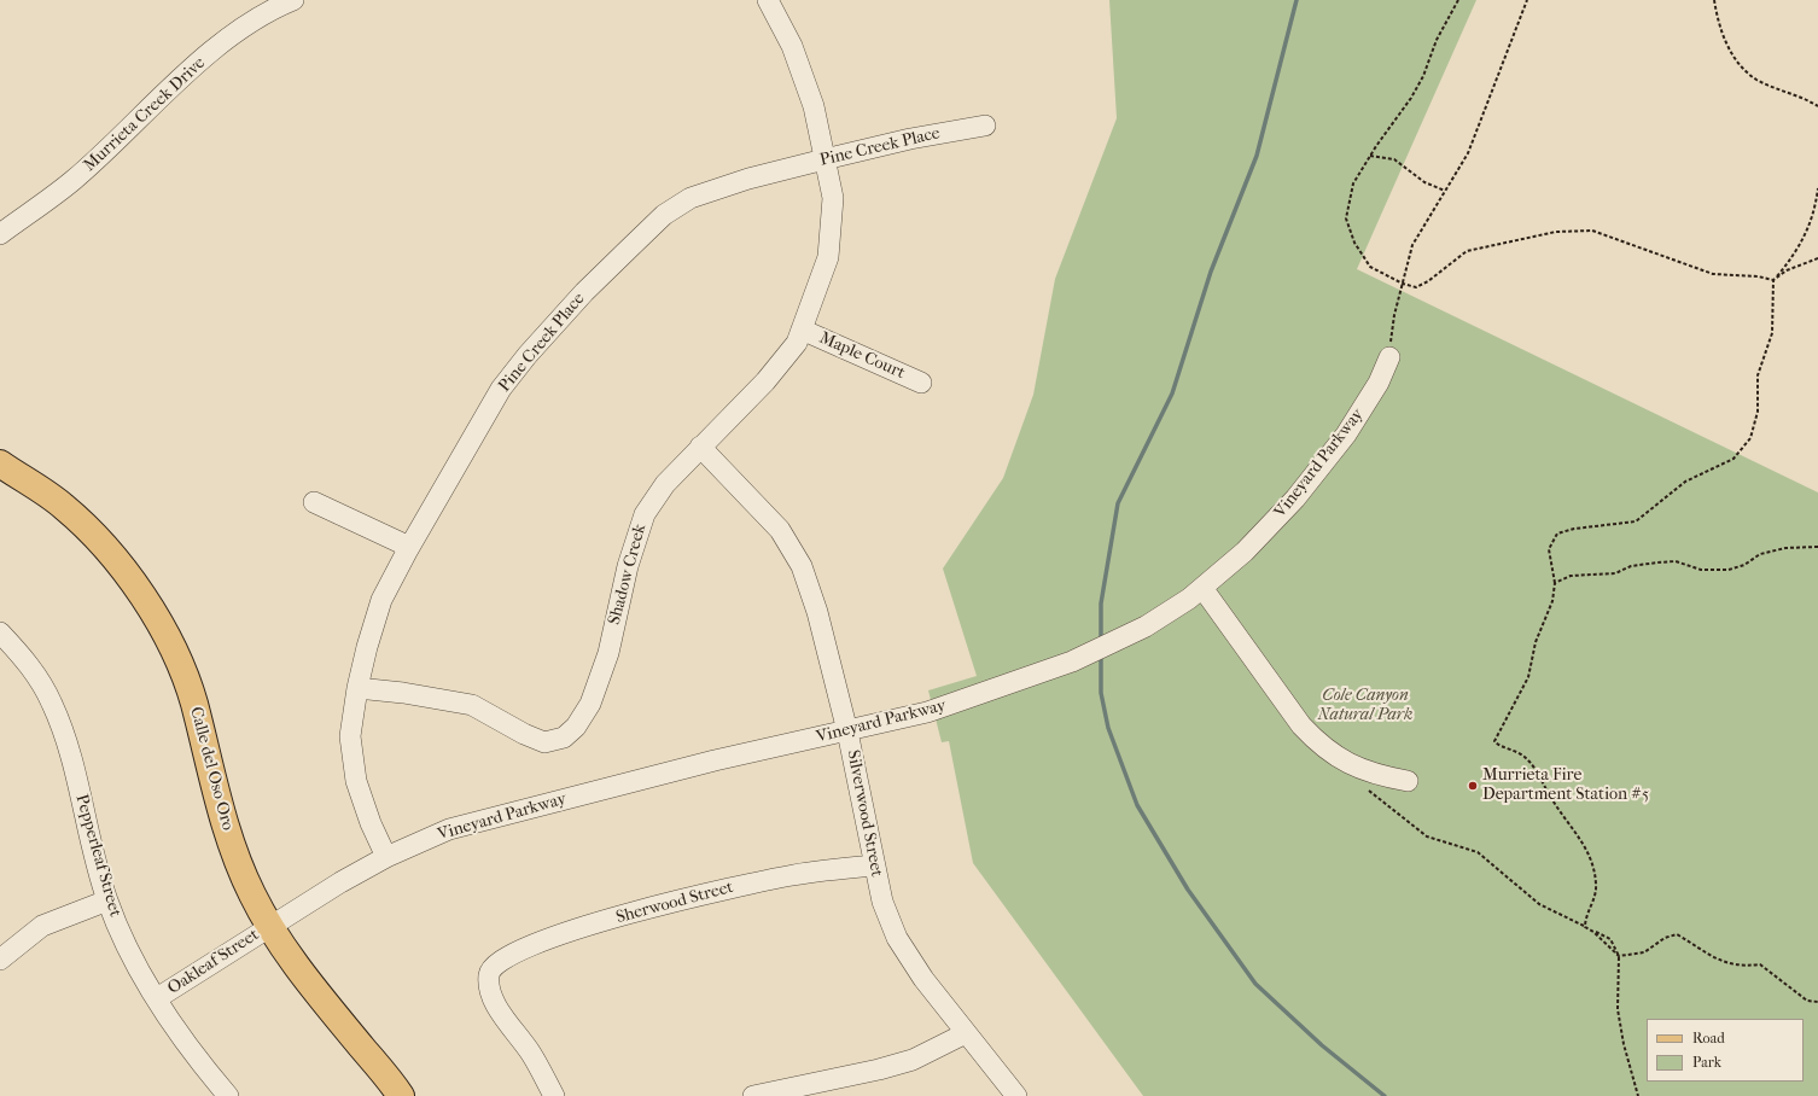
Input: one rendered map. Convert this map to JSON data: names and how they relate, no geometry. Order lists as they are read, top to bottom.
{
  "streets": {
    "main road": ["Calle del Oso Oro"],
    "street": [
      "Murrieta Creek Drive",
      "Pine Creek Place",
      "Maple Court",
      "Vineyard Parkway",
      "Shadow Creek",
      "Silverwood Street",
      "Pepperleaf Street",
      "Sherwood Street",
      "Oakleaf Street"
    ]
  },
  "crossings": [
    ["Pine Creek Place", "Vineyard Parkway"],
    ["Pine Creek Place", "Shadow Creek"],
    ["Maple Court", "Shadow Creek"],
    ["Vineyard Parkway", "Calle del Oso Oro"],
    ["Vineyard Parkway", "Silverwood Street"],
    ["Vineyard Parkway", "Oakleaf Street"],
    ["Shadow Creek", "Silverwood Street"],
    ["Calle del Oso Oro", "Oakleaf Street"],
    ["Silverwood Street", "Sherwood Street"],
    ["Pepperleaf Street", "Oakleaf Street"]
  ],
  "parks": ["Cole Canyon Natural Park"],
  "places": ["Murrieta Fire Department Station #5"],
  "legend": ["Road", "Park"]
}
